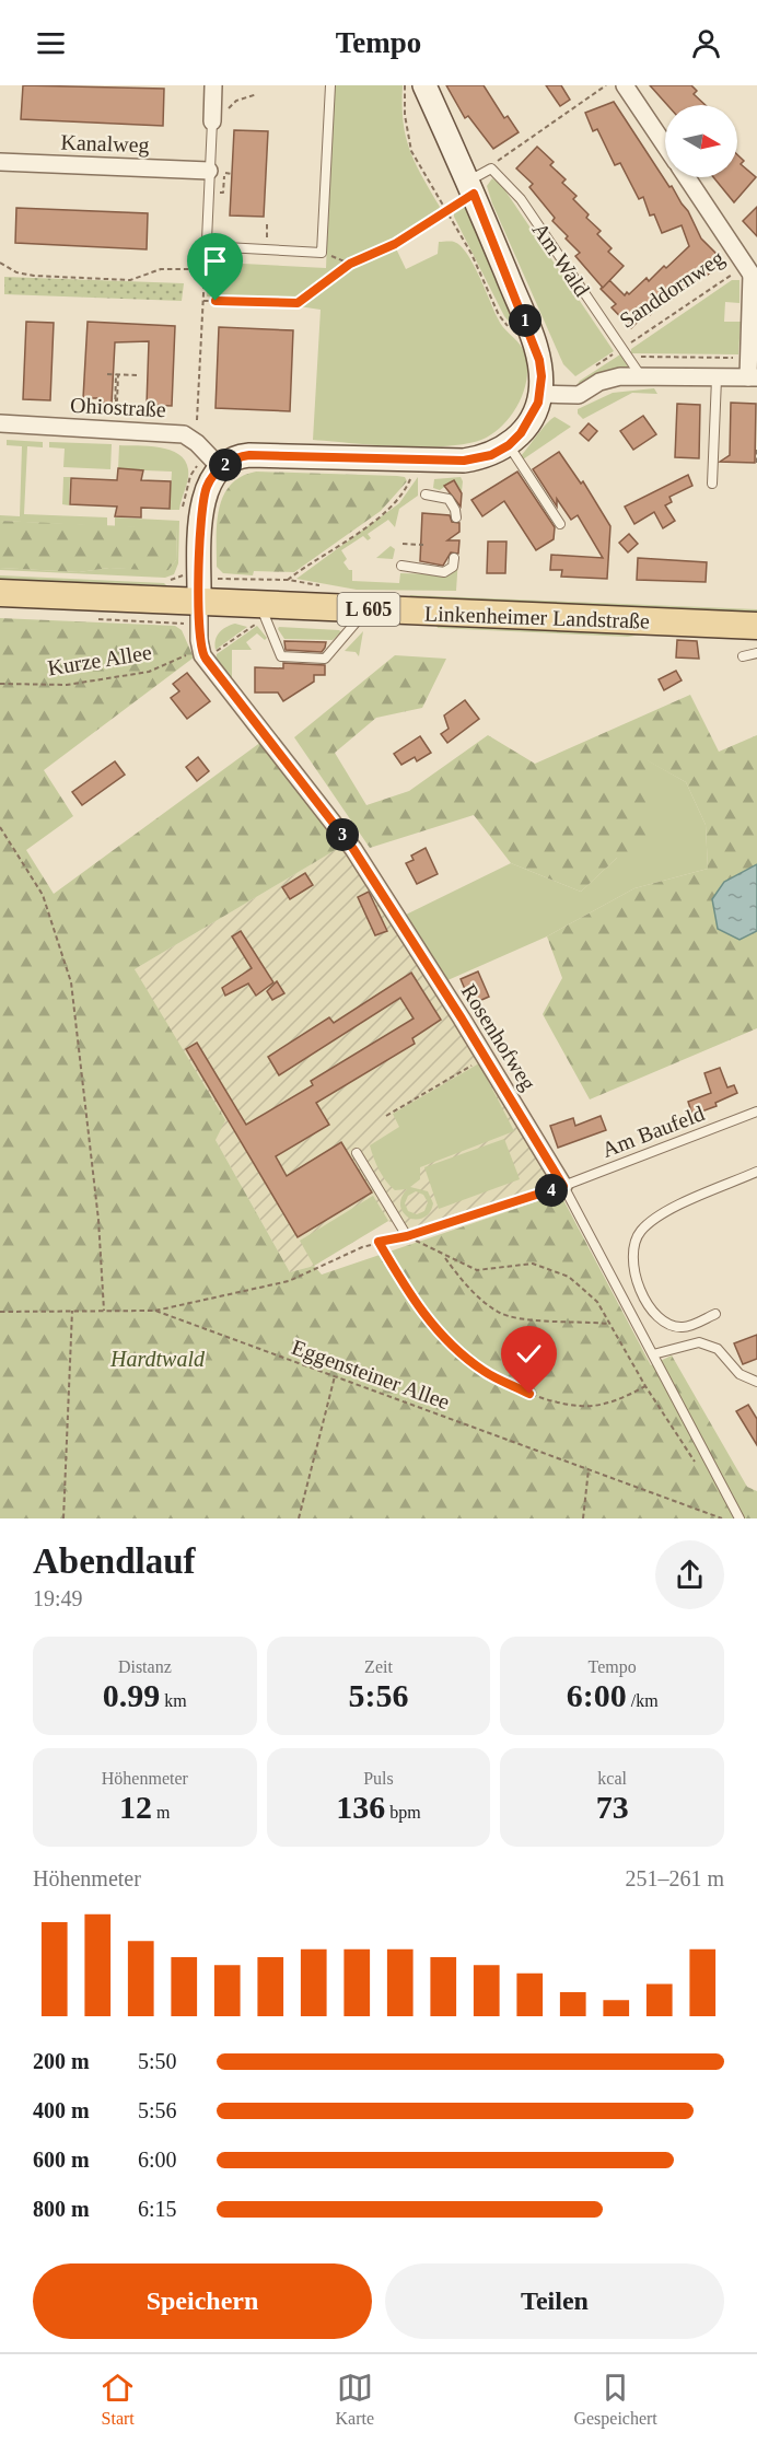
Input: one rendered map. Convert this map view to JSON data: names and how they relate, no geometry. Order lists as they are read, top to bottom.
{
  "streets": {
    "main road": ["L 605", "Linkenheimer Landstraße"],
    "street": [
      "Kanalweg",
      "Sanddornweg",
      "Ohiostraße",
      "Rosenhofweg"
    ],
    "lane": ["Am Wald", "Am Baufeld"],
    "path": ["Kurze Allee", "Eggensteiner Allee"]
  },
  "crossings": [
    ["Am Wald", "Sanddornweg"],
    ["L 605", "Linkenheimer Landstraße"],
    ["Linkenheimer Landstraße", "Kurze Allee"],
    ["Kurze Allee", "Rosenhofweg"],
    ["Rosenhofweg", "Am Baufeld"]
  ],
  "parks": ["Hardtwald"],
  "north": "right",
  "page": {
    "header": "Tempo",
    "pins": [
      "1",
      "2",
      "3",
      "4"
    ],
    "heading": ["Abendlauf", "19:49"],
    "stats": [
      ["Distanz", "0.99 km"],
      ["Zeit", "5:56"],
      ["Tempo", "6:00 /km"],
      ["Höhenmeter", "12 m"],
      ["Puls", "136 bpm"],
      ["kcal", "73"]
    ],
    "chart": ["Höhenmeter", "251–261 m"],
    "list": [
      {
        "name": "200 m",
        "note": "5:50"
      },
      {
        "name": "400 m",
        "note": "5:56"
      },
      {
        "name": "600 m",
        "note": "6:00"
      },
      {
        "name": "800 m",
        "note": "6:15"
      }
    ],
    "buttons": ["Speichern", "Teilen"],
    "tabs": ["Start", "Karte", "Gespeichert"]
  }
}
